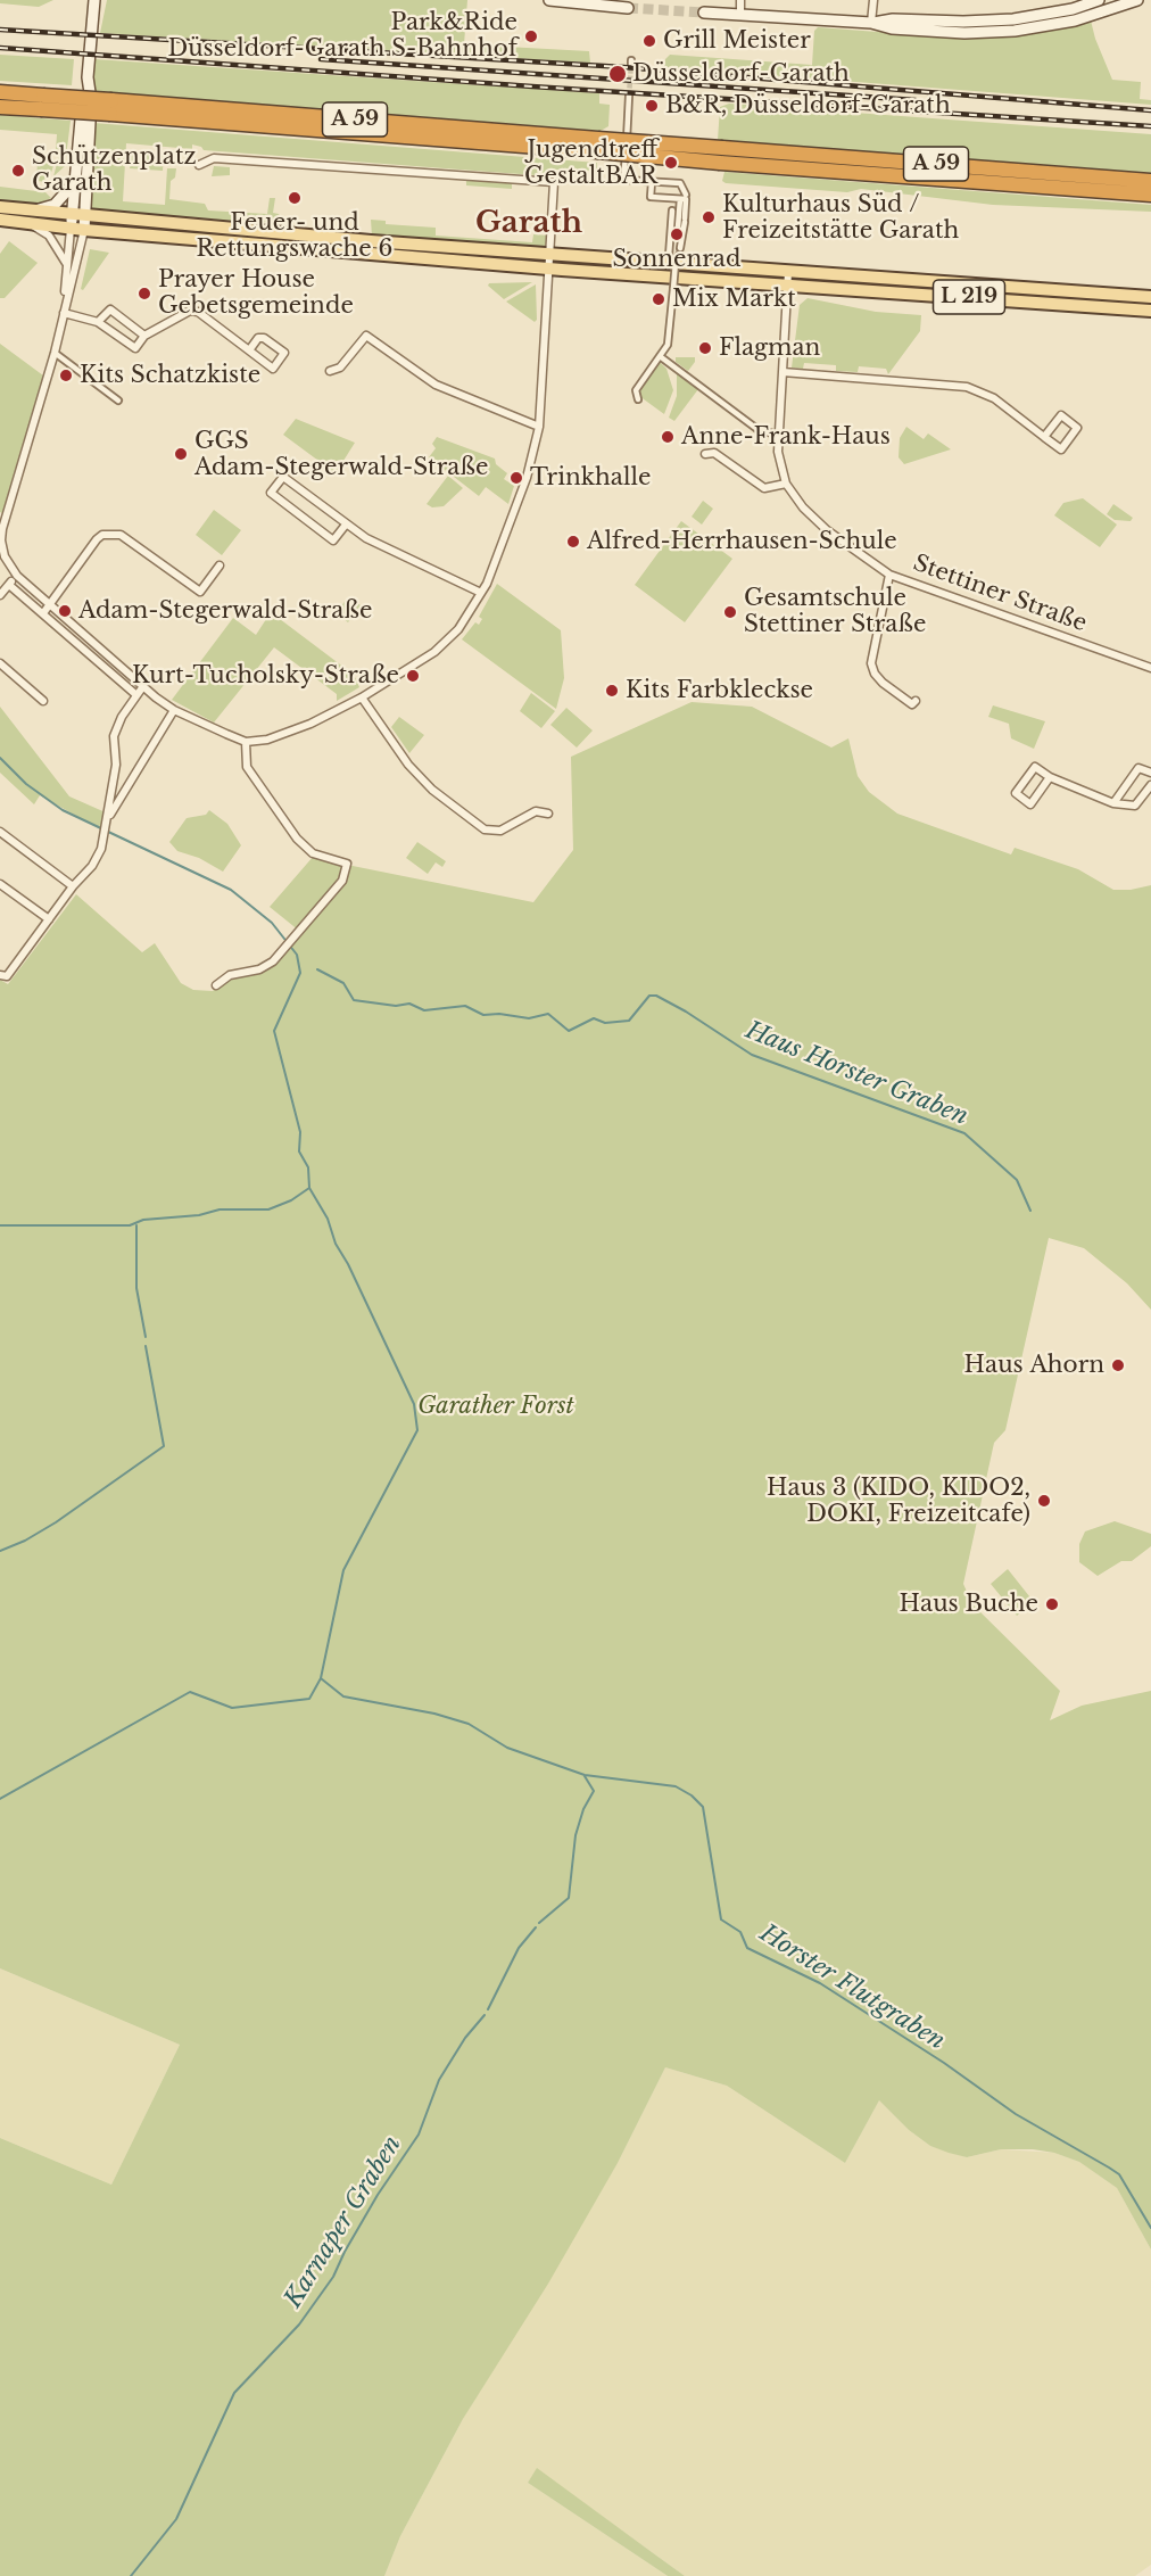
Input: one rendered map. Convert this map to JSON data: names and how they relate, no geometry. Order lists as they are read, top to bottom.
{
  "streets": {
    "highway": ["A 59"],
    "main road": ["L 219"],
    "street": ["Stettiner Straße"]
  },
  "crossings": [
    ["L 219", "Stettiner Straße"]
  ],
  "districts": ["Garath"],
  "water": ["Haus Horster Graben", "Horster Flutgraben", "Karnaper Graben"],
  "parks": ["Garather Forst"],
  "places": [
    "Park&Ride Düsseldorf-Garath S-Bahnhof",
    "Grill Meister",
    "Düsseldorf-Garath",
    "B&R, Düsseldorf-Garath",
    "Jugendtreff GestaltBAR",
    "Schützenplatz Garath",
    "Feuer- und Rettungswache 6",
    "Kulturhaus Süd / Freizeitstätte Garath",
    "Sonnenrad",
    "Prayer House Gebetsgemeinde",
    "Mix Markt",
    "Flagman",
    "Kits Schatzkiste",
    "Anne-Frank-Haus",
    "GGS Adam-Stegerwald-Straße",
    "Trinkhalle",
    "Alfred-Herrhausen-Schule",
    "Adam-Stegerwald-Straße",
    "Gesamtschule Stettiner Straße",
    "Kurt-Tucholsky-Straße",
    "Kits Farbkleckse",
    "Haus Ahorn",
    "Haus 3 (KIDO, KIDO2, DOKI, Freizeitcafe)",
    "Haus Buche"
  ]
}
